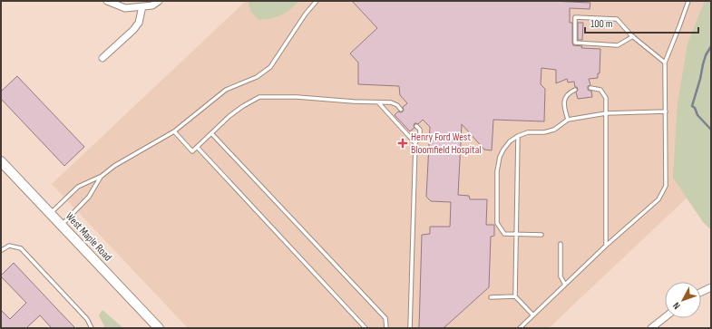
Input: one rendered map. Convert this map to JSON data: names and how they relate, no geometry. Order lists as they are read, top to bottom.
{
  "streets": {
    "main road": ["West Maple Road"]
  },
  "places": {
    "health": ["Henry Ford West Bloomfield Hospital"]
  },
  "scale_bar": "100 m",
  "north": "bottom left"
}
